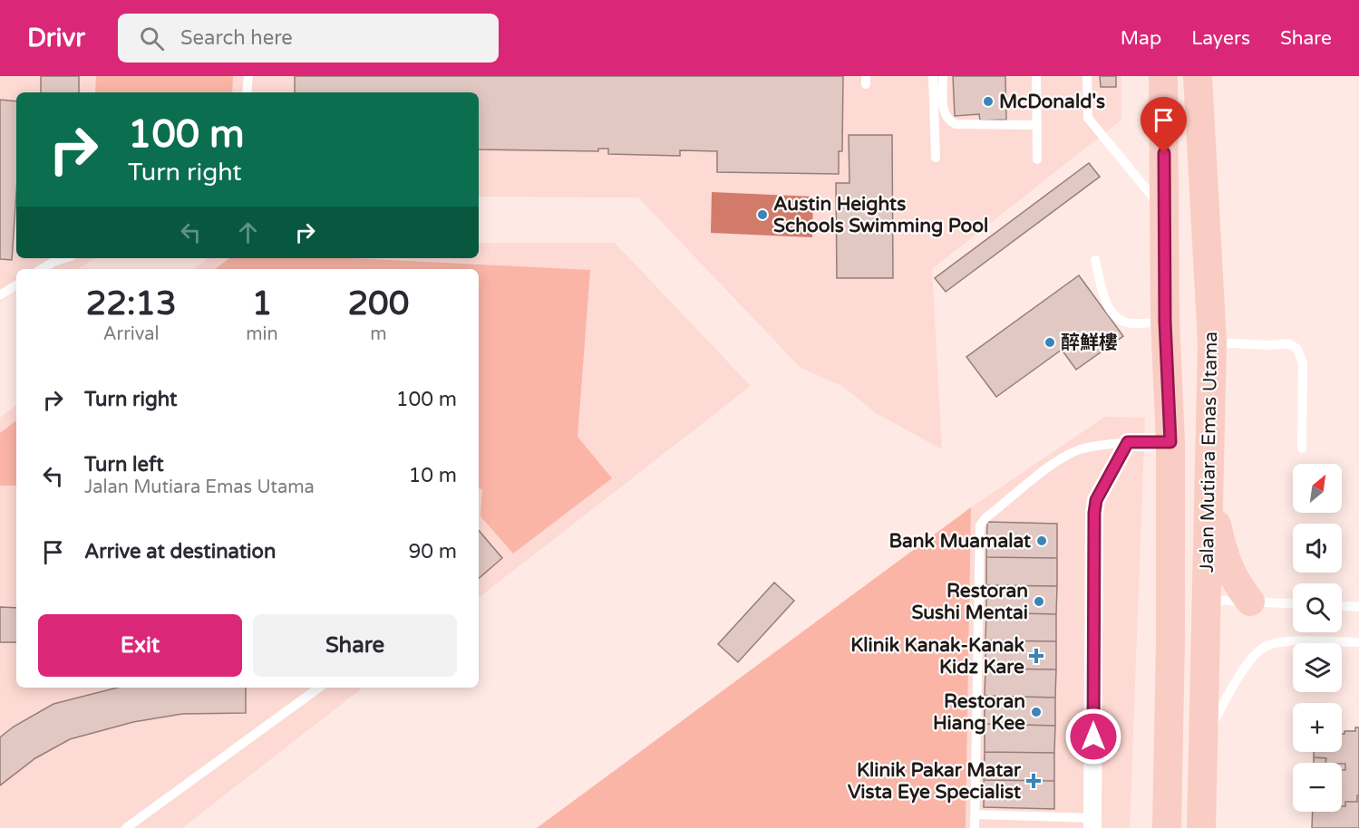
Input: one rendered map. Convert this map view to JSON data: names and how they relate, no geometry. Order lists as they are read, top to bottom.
{
  "streets": {
    "main road": ["Jalan Mutiara Emas Utama"]
  },
  "places": {
    "other": [
      "McDonald's",
      "Austin Heights Schools Swimming Pool",
      "醉鮮樓",
      "Bank Muamalat",
      "Restoran Sushi Mentai",
      "Restoran Hiang Kee"
    ],
    "health": ["Klinik Kanak-Kanak Kidz Kare", "Klinik Pakar Matar Vista Eye Specialist"]
  },
  "north": "top right",
  "page": {
    "header": "Drivr",
    "search": "Search here",
    "nav": ["Map", "Layers", "Share"],
    "turn": ["100 m", "Turn right"],
    "eta": [
      "22:13",
      "Arrival",
      "1",
      "min",
      "200",
      "m"
    ],
    "list": [
      {
        "name": "Turn right",
        "value": "100 m"
      },
      {
        "name": "Turn left",
        "note": "Jalan Mutiara Emas Utama",
        "value": "10 m"
      },
      {
        "name": "Arrive at destination",
        "value": "90 m"
      }
    ],
    "map_buttons": ["+", "−"],
    "buttons": ["Exit", "Share"]
  }
}
